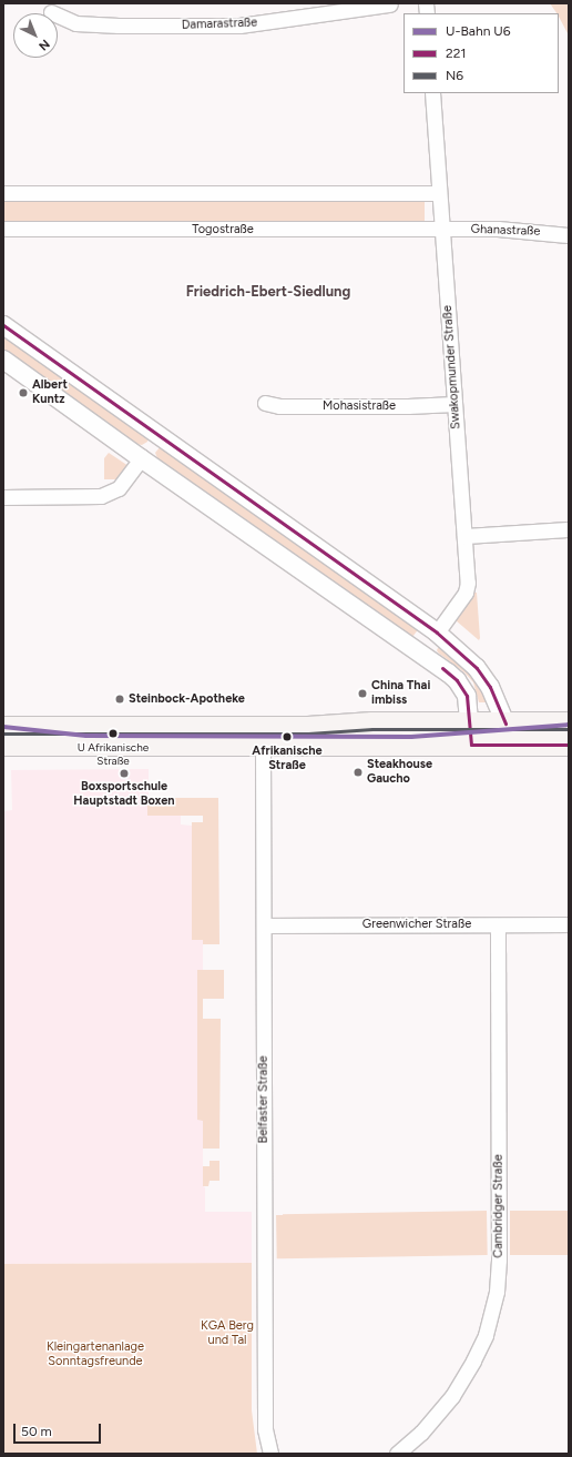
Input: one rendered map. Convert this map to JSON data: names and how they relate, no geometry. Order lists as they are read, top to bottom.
{
  "streets": {
    "street": [
      "Damarastraße",
      "Togostraße",
      "Ghanastraße",
      "Swakopmunder Straße",
      "Mohasistraße",
      "Greenwicher Straße",
      "Belfaster Straße",
      "Cambridger Straße"
    ]
  },
  "crossings": [
    ["Togostraße", "Ghanastraße"],
    ["Togostraße", "Swakopmunder Straße"],
    ["Ghanastraße", "Swakopmunder Straße"],
    ["Swakopmunder Straße", "Mohasistraße"],
    ["Greenwicher Straße", "Belfaster Straße"],
    ["Greenwicher Straße", "Cambridger Straße"]
  ],
  "districts": ["Friedrich-Ebert-Siedlung"],
  "parks": ["KGA Berg und Tal", "Kleingartenanlage Sonntagsfreunde"],
  "places": [
    "Albert Kuntz",
    "China Thai imbiss",
    "Steinbock-Apotheke",
    "U Afrikanische Straße",
    "Afrikanische Straße",
    "Steakhouse Gaucho",
    "Boxsportschule Hauptstadt Boxen"
  ],
  "lines": ["transit line 221", "metro line U6", "transit line N6"],
  "legend": ["U-Bahn U6", "221", "N6"],
  "scale_bar": "50 m",
  "north": "bottom right"
}
